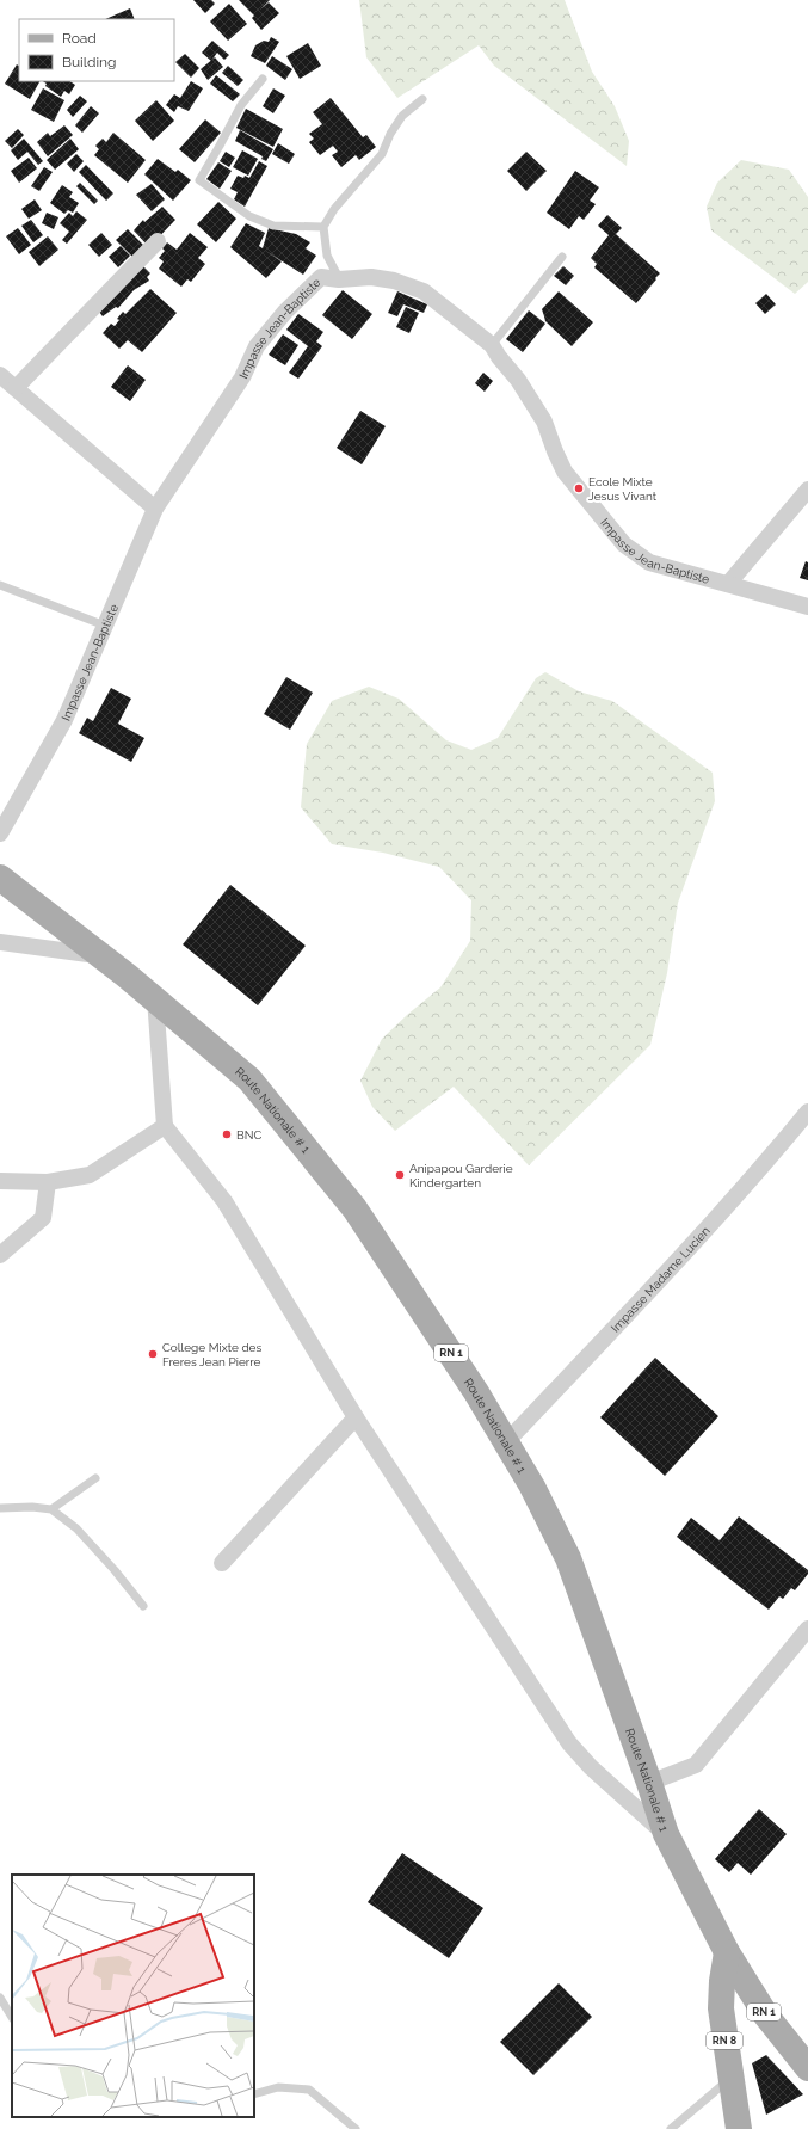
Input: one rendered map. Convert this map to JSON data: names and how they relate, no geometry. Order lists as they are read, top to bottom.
{
  "streets": {
    "main road": ["Route Nationale # 1", "RN 1", "RN 8"],
    "street": ["Impasse Jean-Baptiste", "Impasse Madame Lucien"]
  },
  "crossings": [
    ["Route Nationale # 1", "Impasse Madame Lucien"],
    ["Route Nationale # 1", "RN 8"]
  ],
  "places": [
    "Ecole Mixte Jesus Vivant",
    "BNC",
    "Anipapou Garderie Kindergarten",
    "College Mixte des Freres Jean Pierre"
  ],
  "legend": ["Road", "Building"]
}
